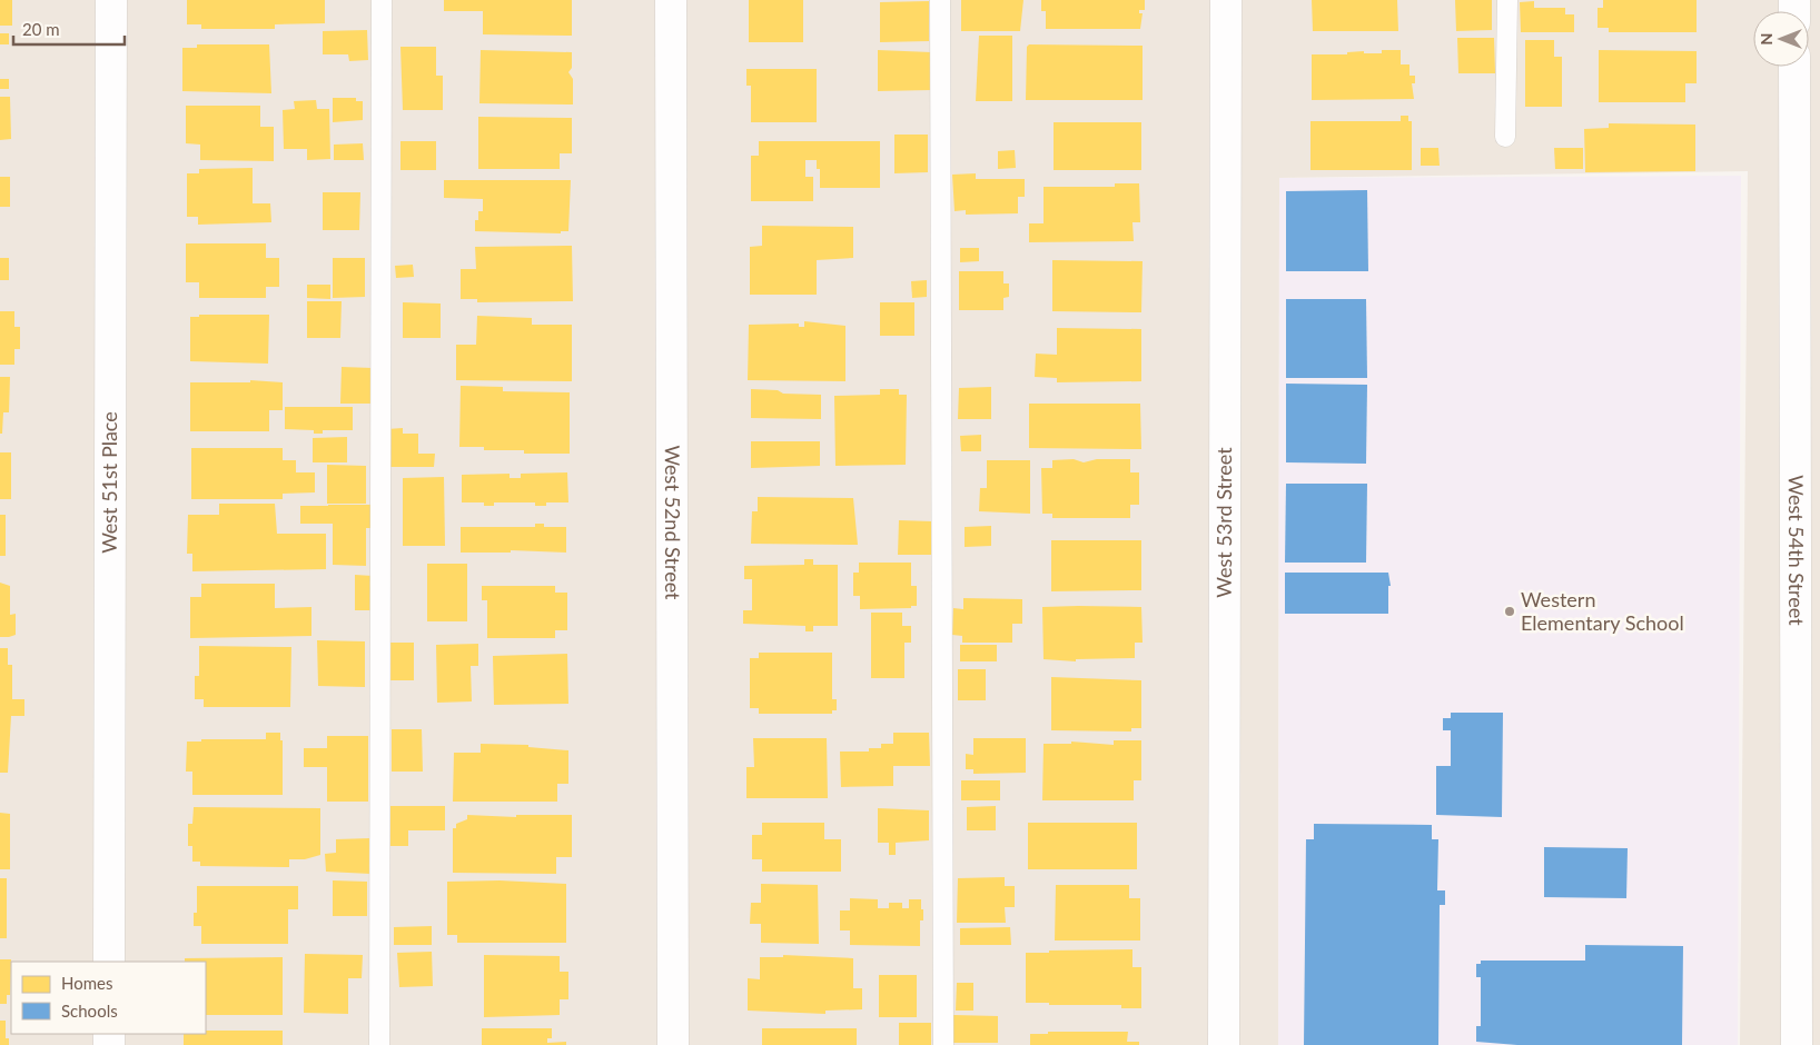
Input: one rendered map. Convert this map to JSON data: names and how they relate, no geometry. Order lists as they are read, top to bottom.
{
  "streets": {
    "street": [
      "West 51st Place",
      "West 52nd Street",
      "West 53rd Street",
      "West 54th Street"
    ]
  },
  "places": ["Western Elementary School"],
  "legend": ["Homes", "Schools"],
  "scale_bar": "20 m",
  "north": "left"
}
